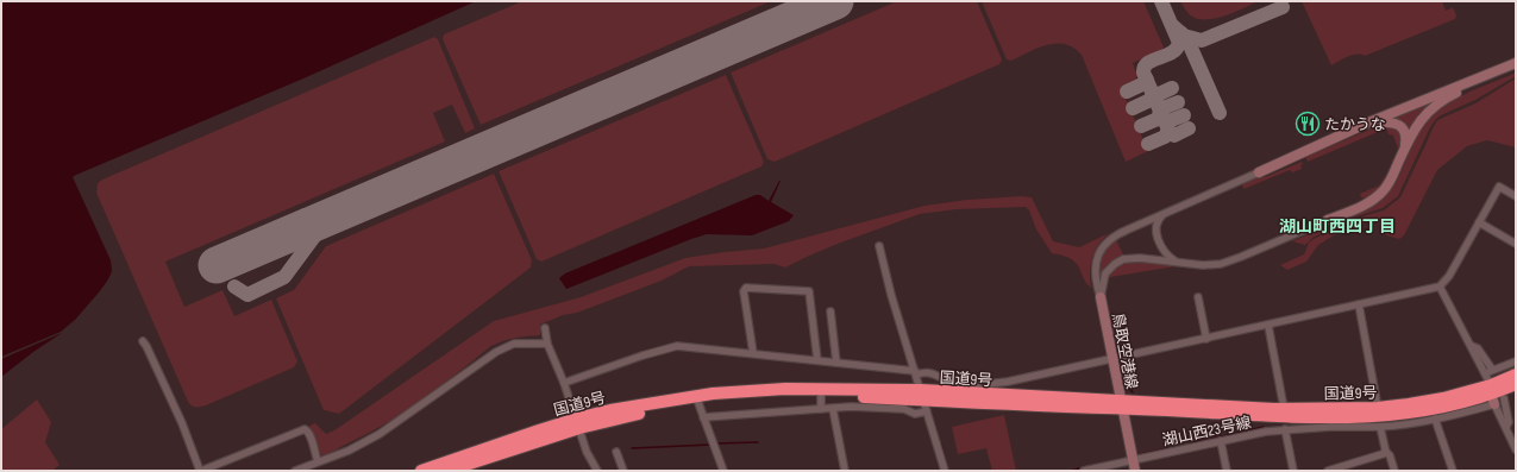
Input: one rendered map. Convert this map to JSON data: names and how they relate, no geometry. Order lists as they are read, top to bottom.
{
  "streets": {
    "highway": ["国道9号"],
    "street": ["鳥取空港線", "湖山西23号線"]
  },
  "crossings": [
    ["鳥取空港線", "国道9号"],
    ["鳥取空港線", "湖山西23号線"],
    ["国道9号", "湖山西23号線"]
  ],
  "districts": ["湖山町西四丁目"],
  "places": {
    "restaurant": ["たかうな"]
  }
}
